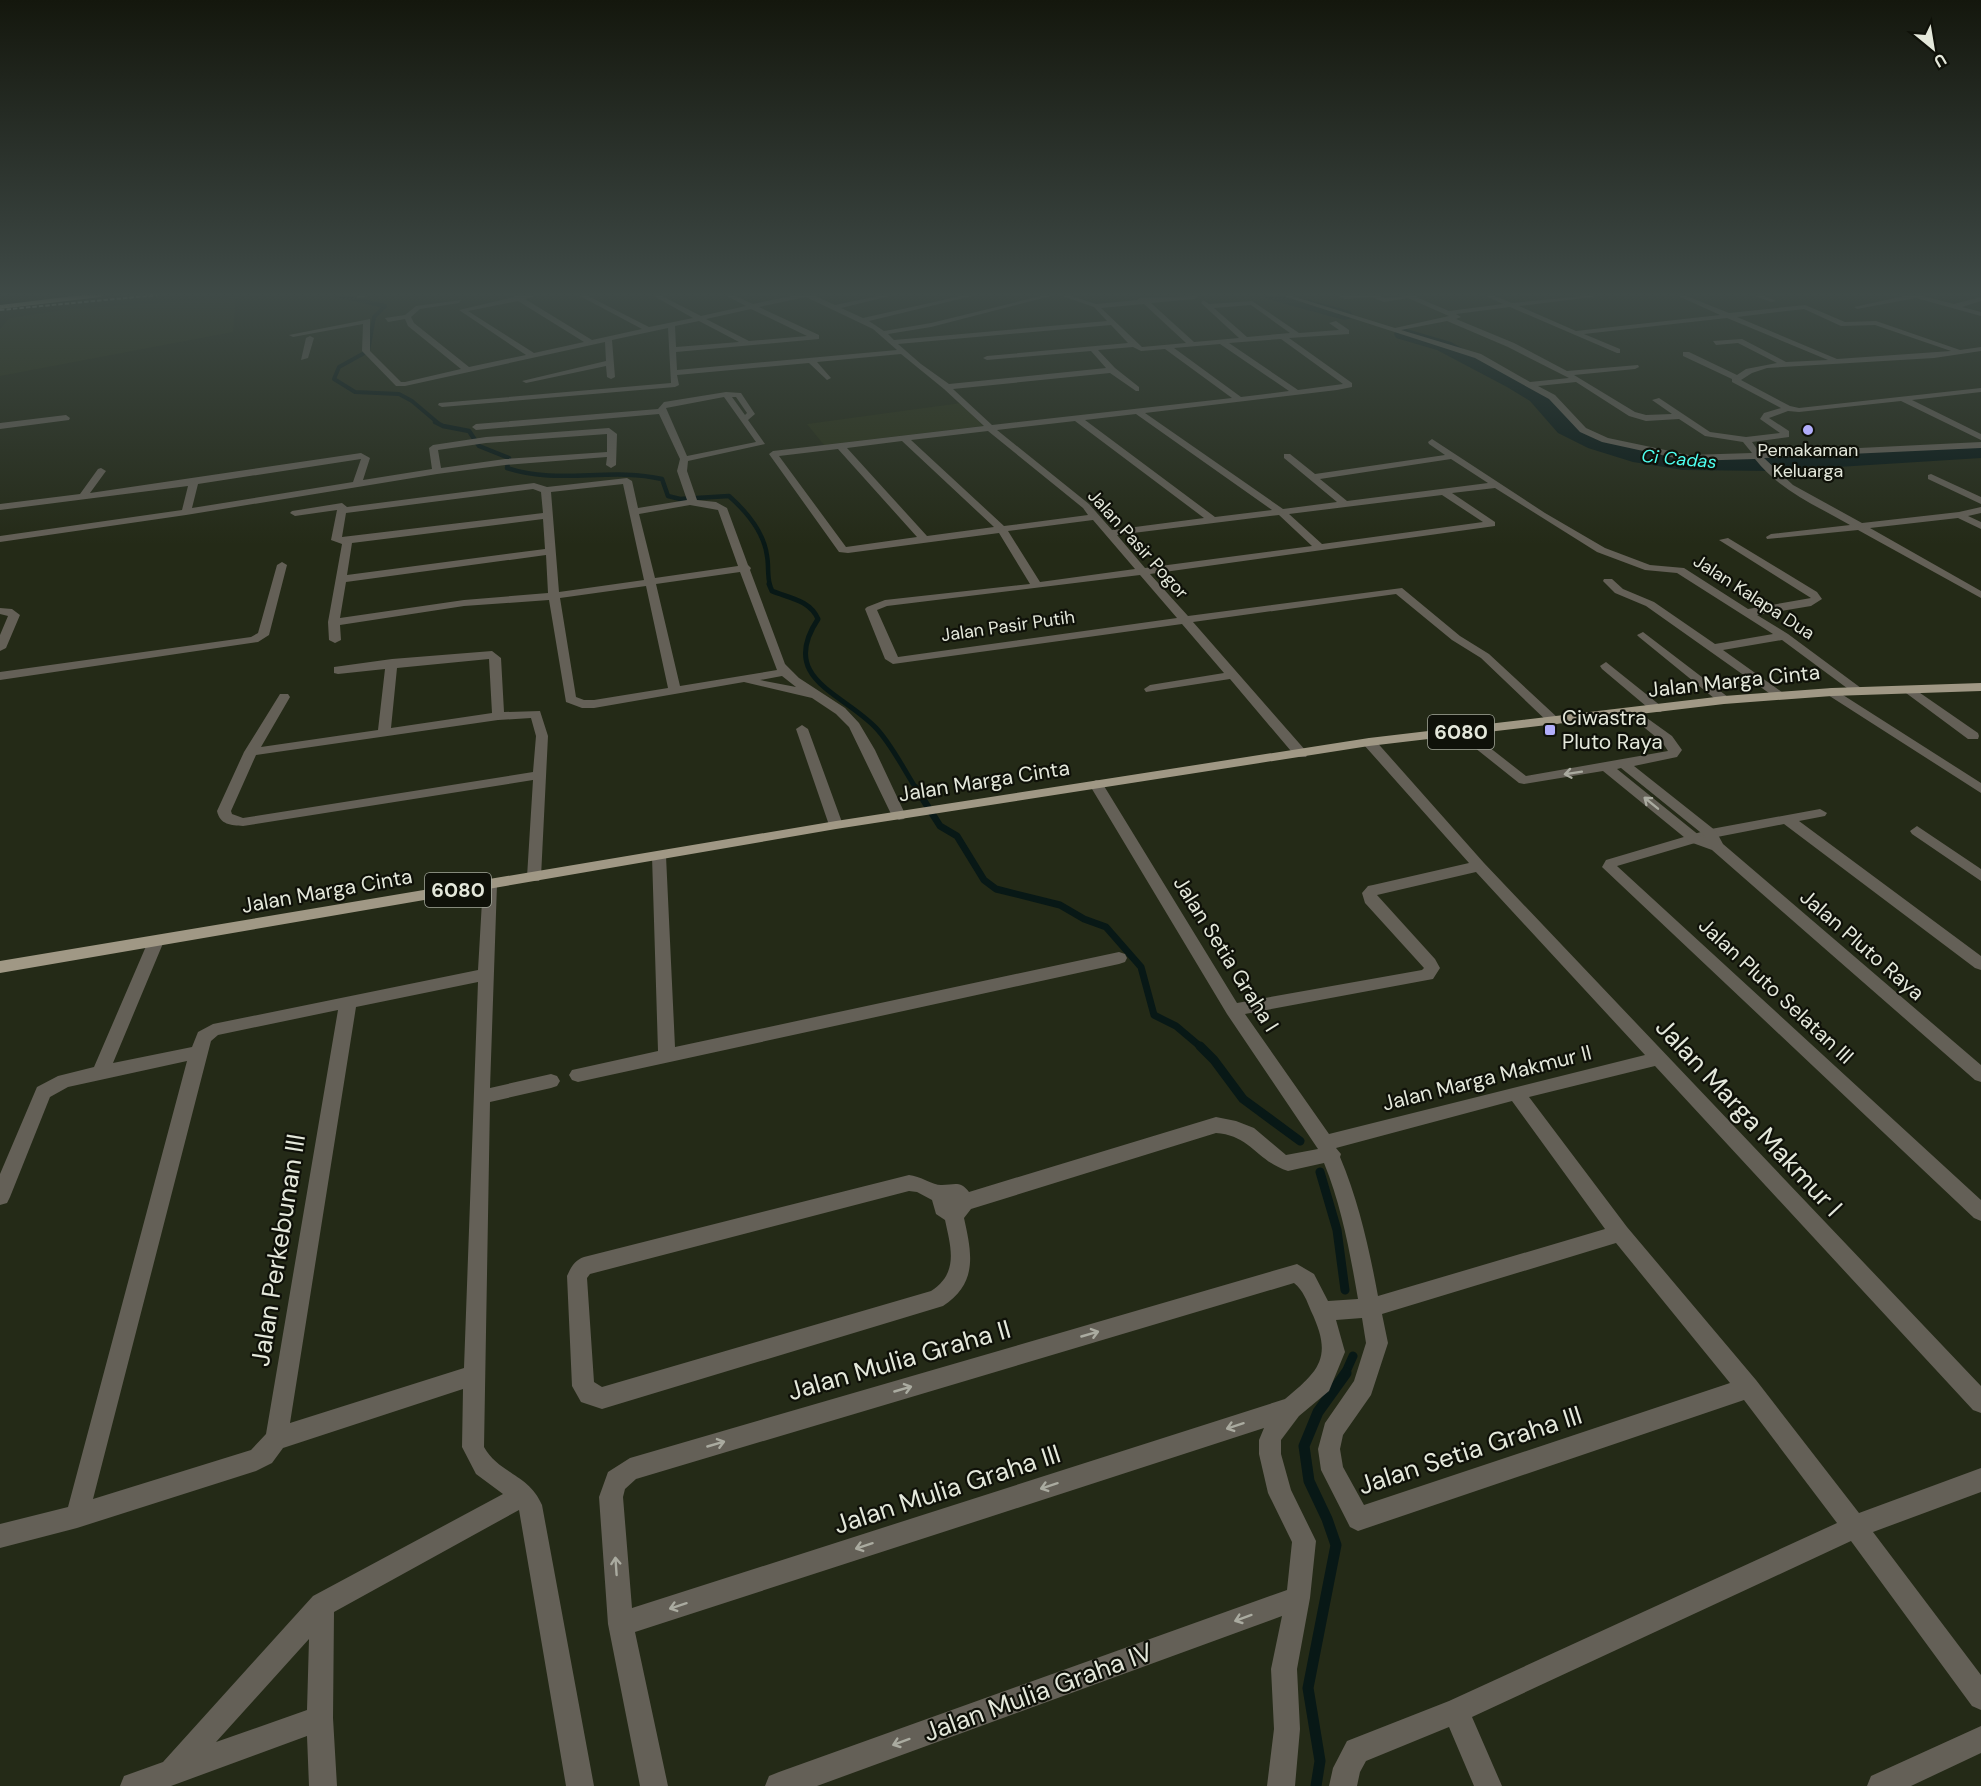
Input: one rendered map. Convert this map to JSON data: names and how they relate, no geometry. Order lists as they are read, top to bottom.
{
  "streets": {
    "main road": ["Jalan Marga Cinta", "6080"],
    "street": [
      "Jalan Pasir Pogor",
      "Jalan Kalapa Dua",
      "Jalan Pasir Putih",
      "Jalan Pluto Raya",
      "Jalan Setia Graha I",
      "Jalan Pluto Selatan III",
      "Jalan Marga Makmur II",
      "Jalan Marga Makmur I",
      "Jalan Perkebunan III",
      "Jalan Mulia Graha II",
      "Jalan Setia Graha III",
      "Jalan Mulia Graha III",
      "Jalan Mulia Graha IV"
    ]
  },
  "crossings": [
    ["Jalan Pasir Pogor", "Jalan Pasir Putih"],
    ["Jalan Pasir Pogor", "Jalan Marga Cinta"],
    ["Jalan Kalapa Dua", "Jalan Marga Cinta"],
    ["Jalan Marga Cinta", "Jalan Setia Graha I"],
    ["Jalan Marga Cinta", "Jalan Marga Makmur I"],
    ["Jalan Pluto Raya", "Jalan Pluto Selatan III"],
    ["Jalan Setia Graha I", "Jalan Marga Makmur II"],
    ["Jalan Setia Graha I", "Jalan Setia Graha III"],
    ["Jalan Marga Makmur II", "Jalan Marga Makmur I"],
    ["Jalan Mulia Graha II", "Jalan Mulia Graha III"]
  ],
  "one_way": ["Jalan Mulia Graha II", "Jalan Mulia Graha III", "Jalan Mulia Graha IV"],
  "water": ["Ci Cadas"],
  "places": {
    "other": ["Pemakaman Keluarga"],
    "transit": ["Ciwastra Pluto Raya"]
  },
  "north": "bottom right"
}
